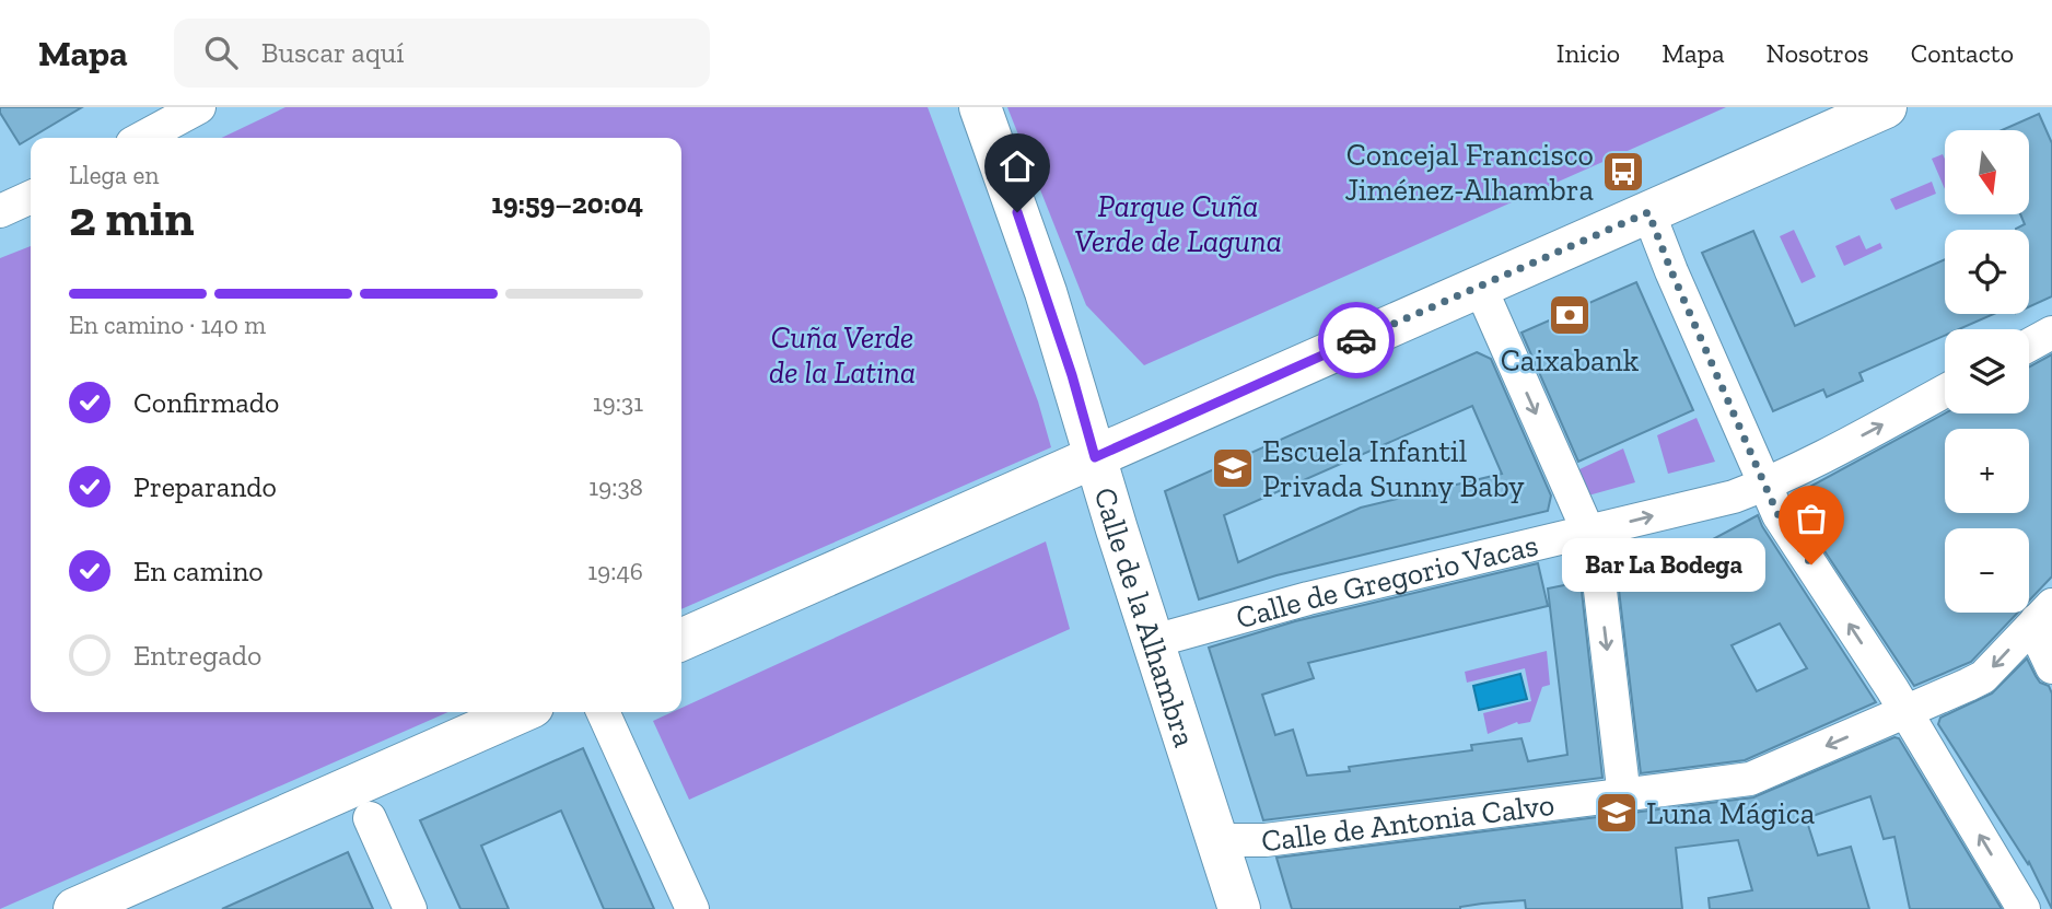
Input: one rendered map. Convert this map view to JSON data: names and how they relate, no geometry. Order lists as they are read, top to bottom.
{
  "streets": {
    "street": ["Calle de Gregorio Vacas", "Calle de la Alhambra", "Calle de Antonia Calvo"]
  },
  "crossings": [
    ["Calle de Gregorio Vacas", "Calle de la Alhambra"],
    ["Calle de la Alhambra", "Calle de Antonia Calvo"]
  ],
  "one_way": ["Calle de Antonia Calvo"],
  "parks": ["Parque Cuña Verde de Laguna", "Cuña Verde de la Latina"],
  "places": {
    "bus stop": ["Concejal Francisco Jiménez-Alhambra"],
    "bank": ["Caixabank"],
    "school or university": ["Escuela Infantil Privada Sunny Baby", "Luna Mágica"],
    "other": ["Bar La Bodega"]
  },
  "north": "bottom",
  "page": {
    "header": "Mapa",
    "search": "Buscar aquí",
    "nav": [
      "Inicio",
      "Mapa",
      "Nosotros",
      "Contacto"
    ],
    "map_buttons": ["+", "−"],
    "heading": ["2 min", "Llega en", "19:59–20:04"],
    "bar": "En camino · 140 m",
    "list": [
      ["Confirmado", "19:31"],
      ["Preparando", "19:38"],
      ["En camino", "19:46"],
      "Entregado"
    ],
    "bubble": "Bar La Bodega"
  }
}
